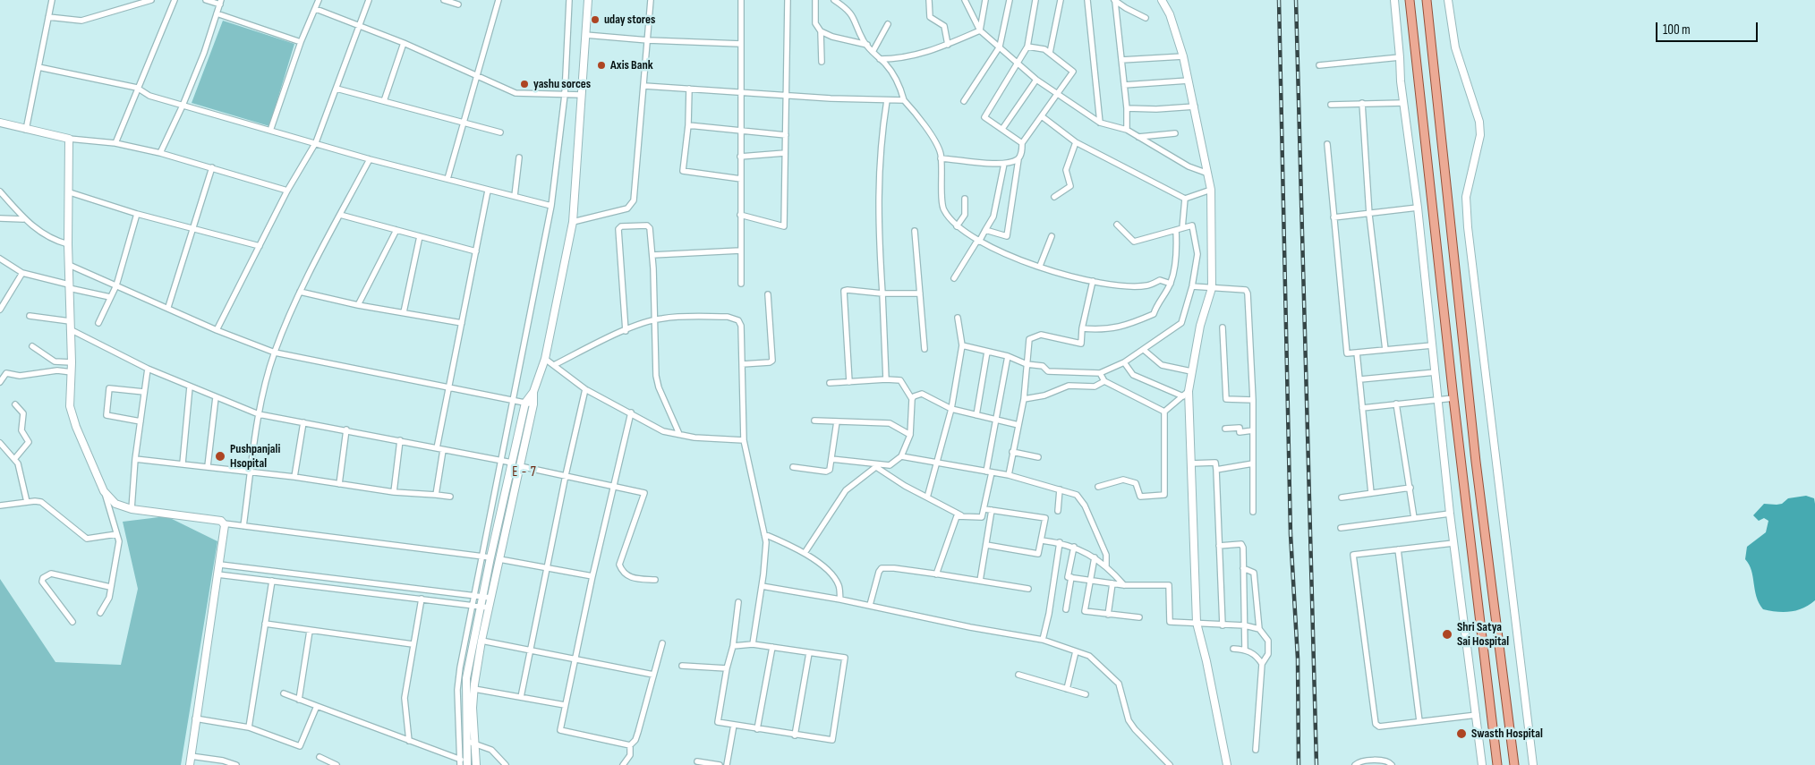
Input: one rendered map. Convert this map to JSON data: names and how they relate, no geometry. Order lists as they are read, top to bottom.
{
  "districts": ["E - 7"],
  "places": [
    "uday stores",
    "Axis Bank",
    "yashu sorces",
    "Pushpanjali Hsopital",
    "Shri Satya Sai Hospital",
    "Swasth Hospital"
  ],
  "scale_bar": "100 m"
}
